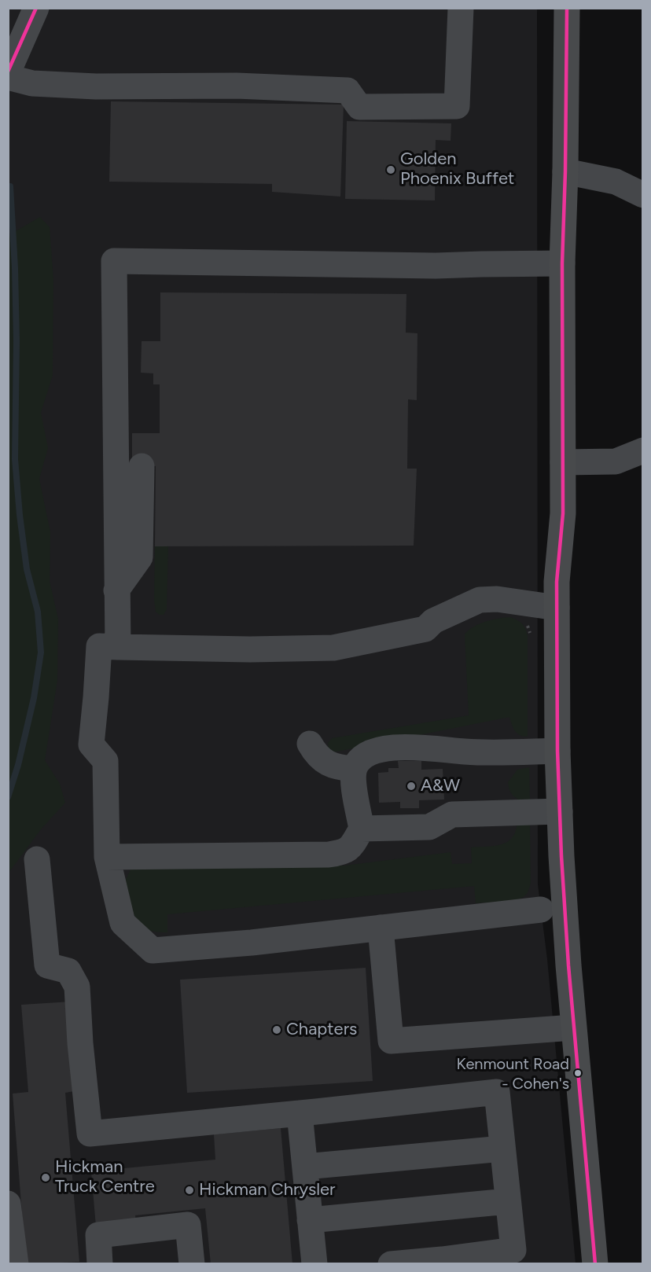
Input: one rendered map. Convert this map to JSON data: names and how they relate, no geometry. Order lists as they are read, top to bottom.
{
  "places": [
    "Golden Phoenix Buffet",
    "A&W",
    "Chapters",
    "Kenmount Road - Cohen's",
    "Hickman Truck Centre",
    "Hickman Chrysler"
  ]
}
